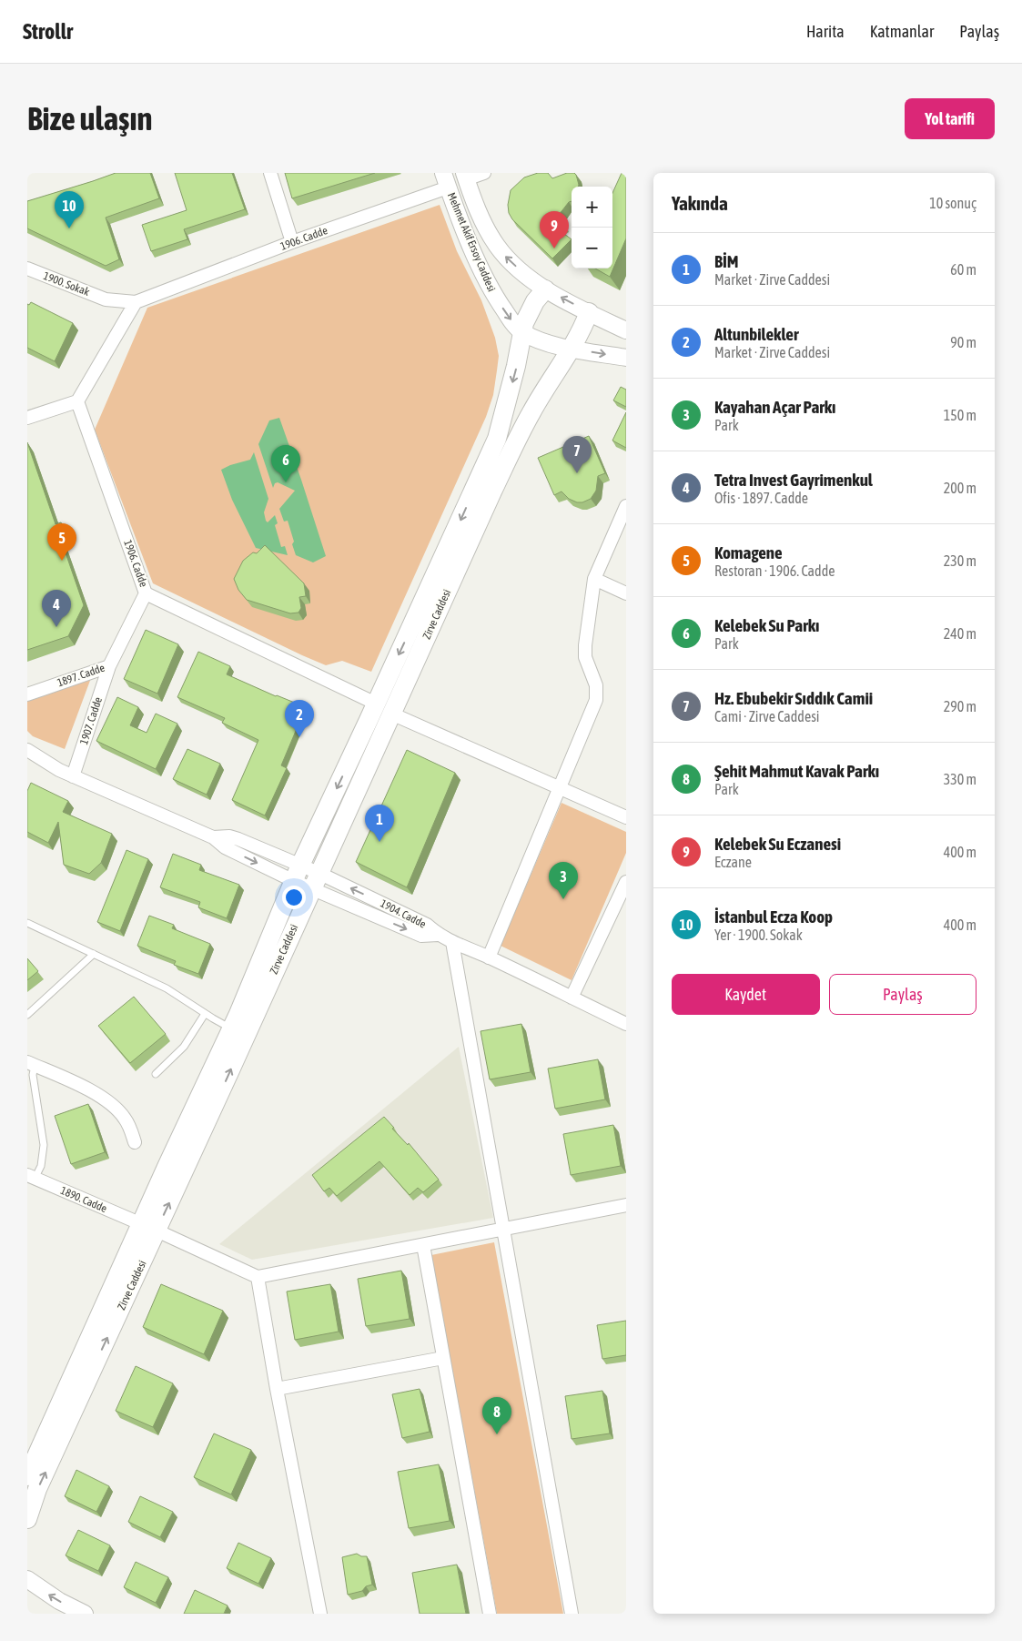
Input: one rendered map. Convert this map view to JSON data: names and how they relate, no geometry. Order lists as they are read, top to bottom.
{
  "streets": {
    "main road": ["Zirve Caddesi"],
    "street": [
      "1906. Cadde",
      "Mehmet Akif Ersoy Caddesi",
      "1900. Sokak",
      "1897. Cadde",
      "1907. Cadde",
      "1904. Cadde",
      "1890. Cadde"
    ]
  },
  "crossings": [
    ["1906. Cadde", "Mehmet Akif Ersoy Caddesi"],
    ["1906. Cadde", "1900. Sokak"],
    ["1906. Cadde", "Zirve Caddesi"],
    ["1906. Cadde", "1897. Cadde"],
    ["Mehmet Akif Ersoy Caddesi", "Zirve Caddesi"],
    ["Zirve Caddesi", "1904. Cadde"],
    ["Zirve Caddesi", "1890. Cadde"],
    ["1897. Cadde", "1907. Cadde"],
    ["1907. Cadde", "1904. Cadde"]
  ],
  "page": {
    "header": "Strollr",
    "nav": ["Harita", "Katmanlar", "Paylaş"],
    "buttons": [
      "Yol tarifi",
      ["Kaydet", "Paylaş"]
    ],
    "title": "Bize ulaşın",
    "heading": ["Yakında", "10 sonuç"],
    "map_buttons": ["+", "−"],
    "pins": [
      "10",
      "9",
      "7",
      "6",
      "5",
      "4",
      "2",
      "1",
      "3",
      "8"
    ],
    "list": [
      {
        "mark": "1",
        "name": "BİM",
        "note": "Market · Zirve Caddesi",
        "value": "60 m"
      },
      {
        "mark": "2",
        "name": "Altunbilekler",
        "note": "Market · Zirve Caddesi",
        "value": "90 m"
      },
      {
        "mark": "3",
        "name": "Kayahan Açar Parkı",
        "note": "Park",
        "value": "150 m"
      },
      {
        "mark": "4",
        "name": "Tetra Invest Gayrimenkul",
        "note": "Ofis · 1897. Cadde",
        "value": "200 m"
      },
      {
        "mark": "5",
        "name": "Komagene",
        "note": "Restoran · 1906. Cadde",
        "value": "230 m"
      },
      {
        "mark": "6",
        "name": "Kelebek Su Parkı",
        "note": "Park",
        "value": "240 m"
      },
      {
        "mark": "7",
        "name": "Hz. Ebubekir Sıddık Camii",
        "note": "Cami · Zirve Caddesi",
        "value": "290 m"
      },
      {
        "mark": "8",
        "name": "Şehit Mahmut Kavak Parkı",
        "note": "Park",
        "value": "330 m"
      },
      {
        "mark": "9",
        "name": "Kelebek Su Eczanesi",
        "note": "Eczane",
        "value": "400 m"
      },
      {
        "mark": "10",
        "name": "İstanbul Ecza Koop",
        "note": "Yer · 1900. Sokak",
        "value": "400 m"
      }
    ]
  }
}
